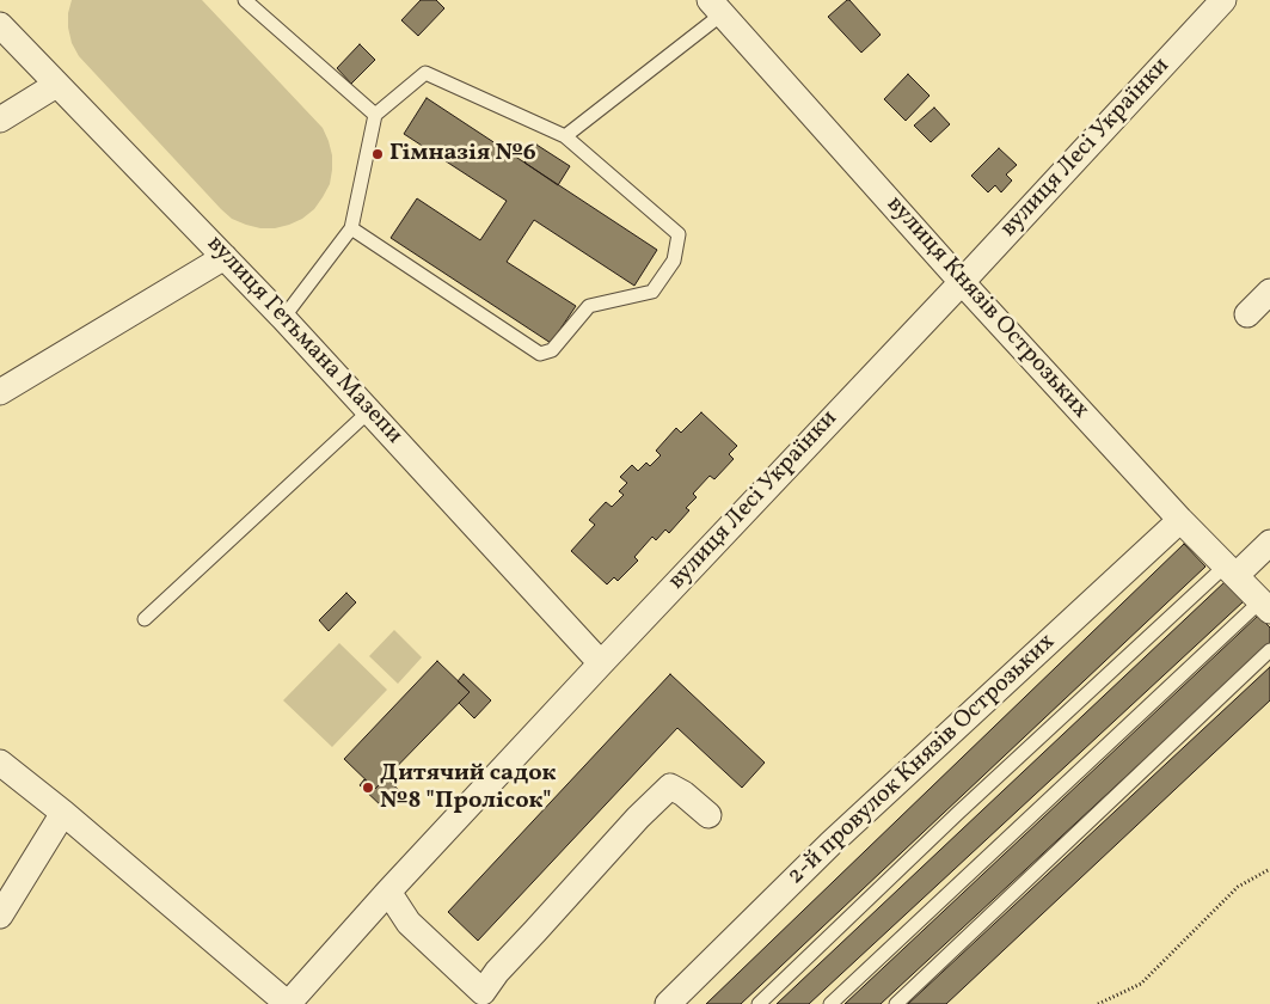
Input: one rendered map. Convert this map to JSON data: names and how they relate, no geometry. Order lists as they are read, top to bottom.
{
  "streets": {
    "street": [
      "вулиця Лесі Українки",
      "вулиця Князів Острозьких",
      "вулиця Гетьмана Мазепи",
      "2-й провулок Князів Острозьких"
    ]
  },
  "crossings": [
    ["вулиця Лесі Українки", "вулиця Князів Острозьких"],
    ["вулиця Лесі Українки", "вулиця Гетьмана Мазепи"],
    ["вулиця Князів Острозьких", "2-й провулок Князів Острозьких"]
  ],
  "places": ["Гімназія №6", "Дитячий садок №8 \"Пролісок\""]
}
